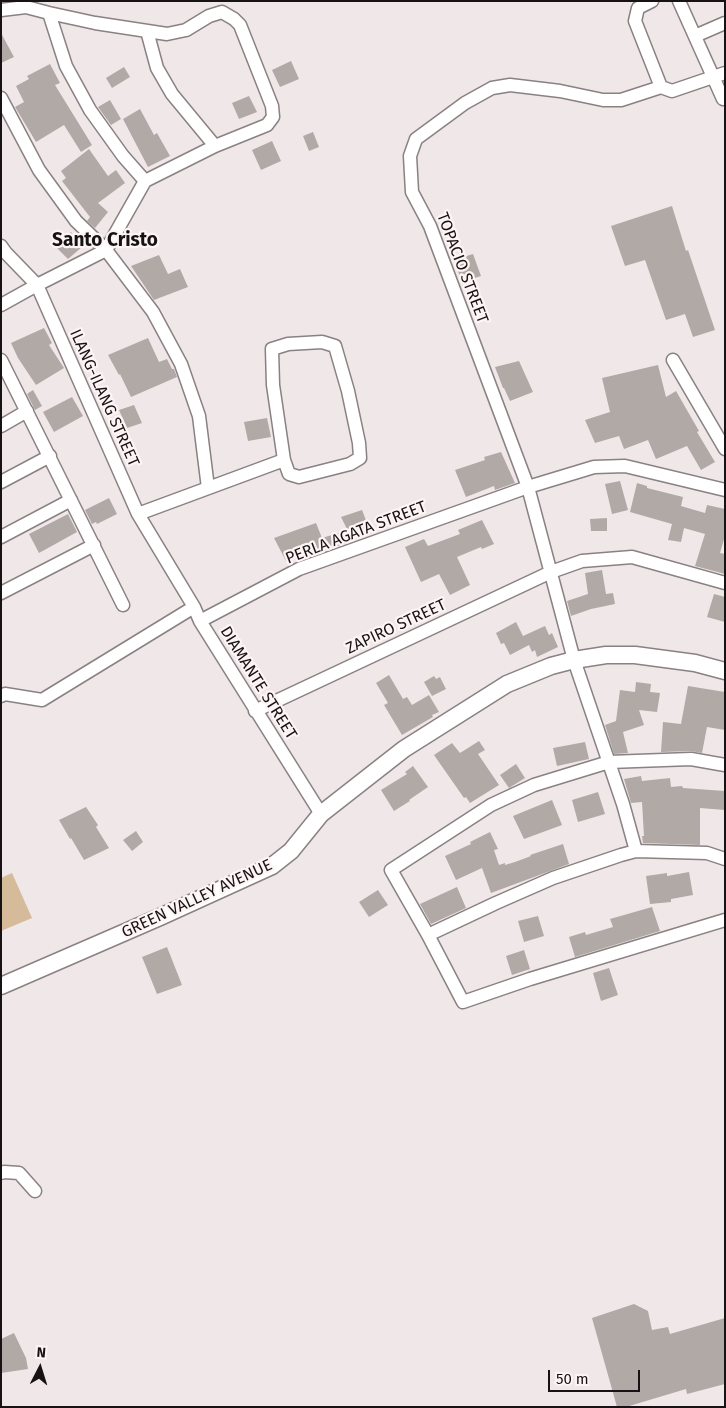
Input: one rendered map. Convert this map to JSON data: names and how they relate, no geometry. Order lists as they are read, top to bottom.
{
  "streets": {
    "street": [
      "TOPACIO STREET",
      "ILANG-ILANG STREET",
      "PERLA AGATA STREET",
      "ZAPIRO STREET",
      "DIAMANTE STREET",
      "GREEN VALLEY AVENUE"
    ]
  },
  "crossings": [
    ["TOPACIO STREET", "PERLA AGATA STREET"],
    ["TOPACIO STREET", "ZAPIRO STREET"],
    ["TOPACIO STREET", "GREEN VALLEY AVENUE"],
    ["ILANG-ILANG STREET", "DIAMANTE STREET"],
    ["PERLA AGATA STREET", "DIAMANTE STREET"],
    ["ZAPIRO STREET", "DIAMANTE STREET"],
    ["DIAMANTE STREET", "GREEN VALLEY AVENUE"]
  ],
  "districts": ["Santo Cristo"],
  "scale_bar": "50 m",
  "north": "top"
}
